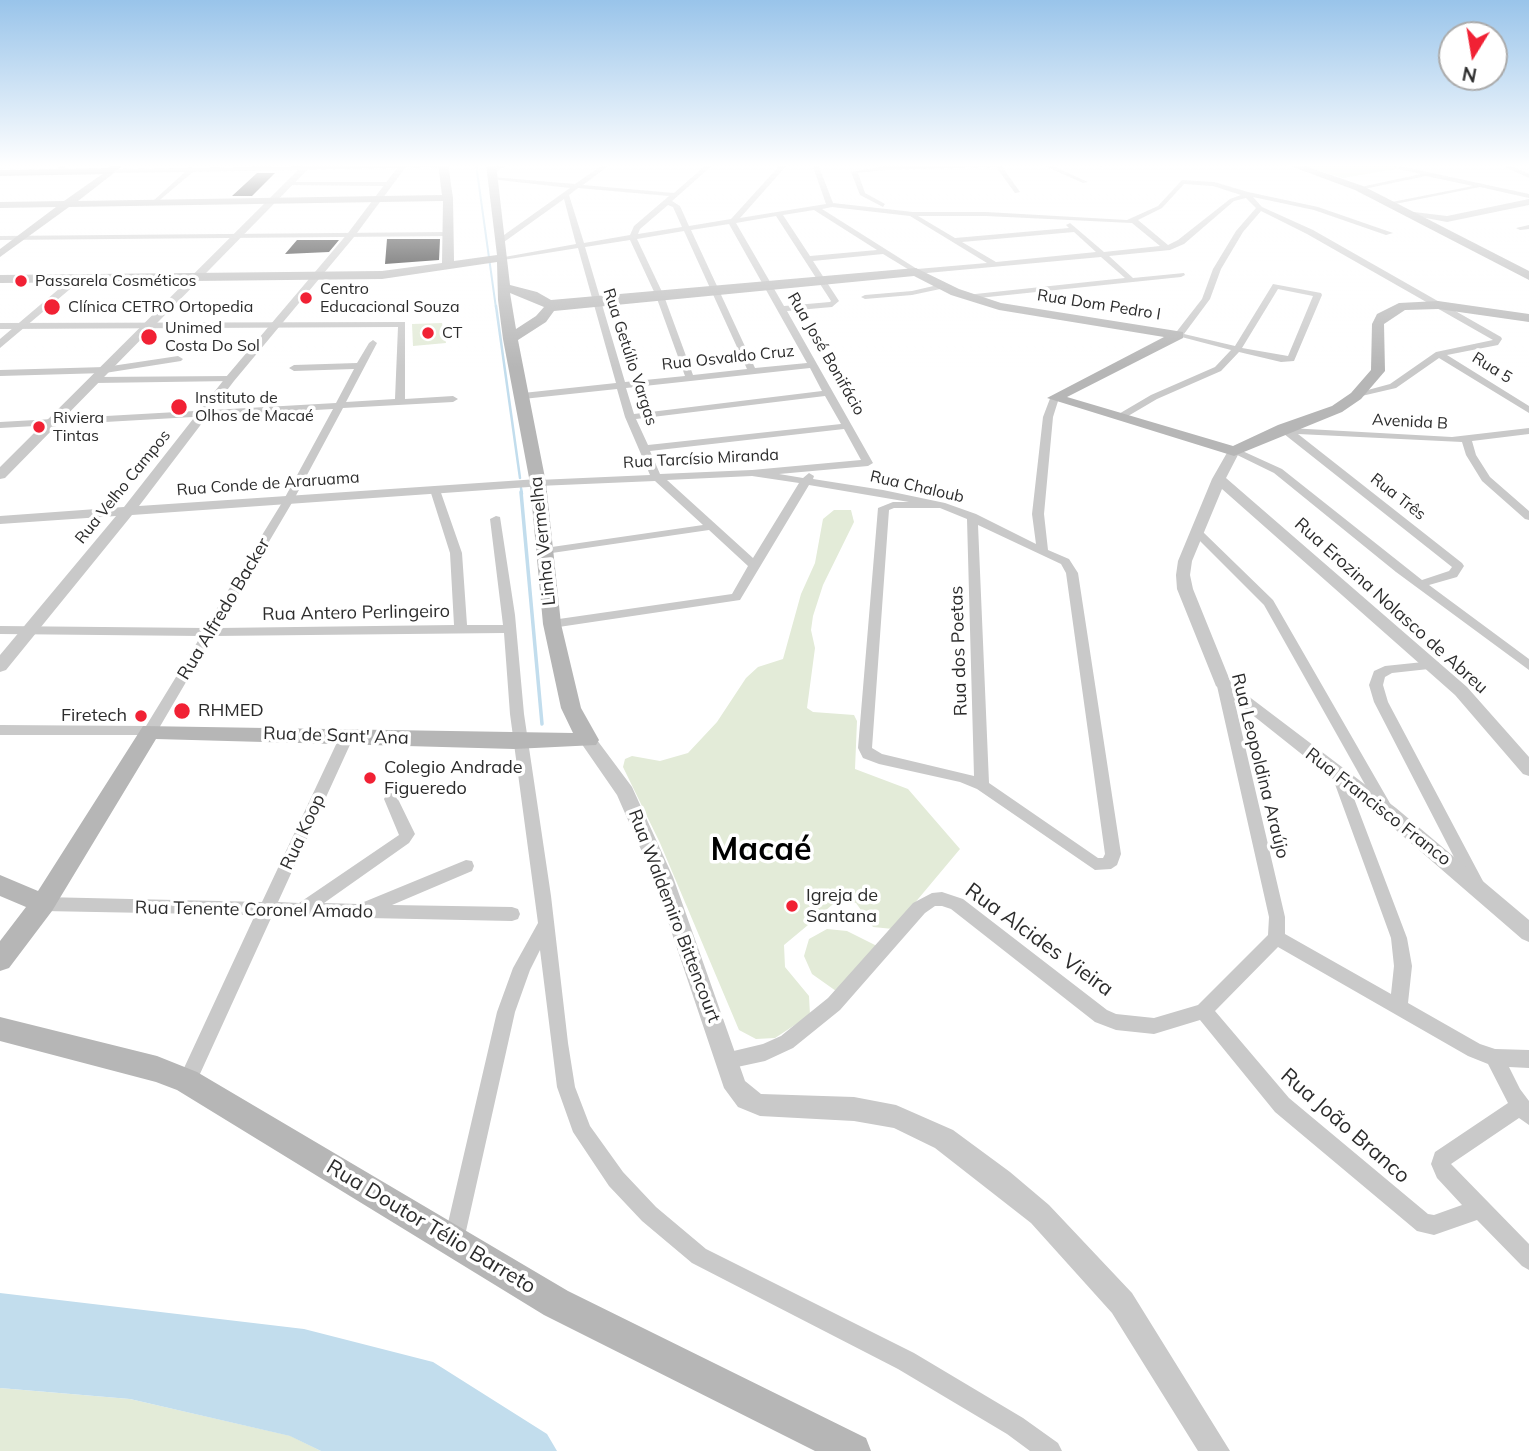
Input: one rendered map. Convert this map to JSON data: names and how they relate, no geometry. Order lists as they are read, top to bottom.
{
  "streets": {
    "main road": [
      "Rua Dom Pedro I",
      "Linha Vermelha",
      "Rua Alfredo Backer",
      "Rua de Sant' Ana",
      "Rua Tenente Coronel Amado",
      "Rua Doutor Télio Barreto"
    ],
    "street": [
      "Rua José Bonifácio",
      "Rua Getúlio Vargas",
      "Rua Osvaldo Cruz",
      "Rua 5",
      "Avenida B",
      "Rua Tarcísio Miranda",
      "Rua Conde de Araruama",
      "Rua Velho Campos",
      "Rua Chaloub",
      "Rua Três",
      "Rua Erozina Nolasco de Abreu",
      "Rua Antero Perlingeiro",
      "Rua dos Poetas",
      "Rua Leopoldina Araújo",
      "Rua Francisco Franco",
      "Rua Koop",
      "Rua Waldemiro Bittencourt",
      "Rua Alcides Vieira",
      "Rua João Branco"
    ]
  },
  "crossings": [
    ["Rua José Bonifácio", "Rua Osvaldo Cruz"],
    ["Rua José Bonifácio", "Rua Tarcísio Miranda"],
    ["Rua Getúlio Vargas", "Rua Osvaldo Cruz"],
    ["Rua Getúlio Vargas", "Rua Tarcísio Miranda"],
    ["Rua Osvaldo Cruz", "Linha Vermelha"],
    ["Avenida B", "Rua Três"],
    ["Rua Tarcísio Miranda", "Rua Conde de Araruama"],
    ["Rua Tarcísio Miranda", "Rua Chaloub"],
    ["Rua Tarcísio Miranda", "Linha Vermelha"],
    ["Rua Conde de Araruama", "Rua Velho Campos"],
    ["Rua Conde de Araruama", "Linha Vermelha"],
    ["Rua Conde de Araruama", "Rua Alfredo Backer"],
    ["Rua Velho Campos", "Rua Antero Perlingeiro"],
    ["Rua Chaloub", "Rua dos Poetas"],
    ["Linha Vermelha", "Rua de Sant' Ana"],
    ["Linha Vermelha", "Rua Waldemiro Bittencourt"],
    ["Rua Erozina Nolasco de Abreu", "Rua Leopoldina Araújo"],
    ["Rua Alfredo Backer", "Rua Antero Perlingeiro"],
    ["Rua Alfredo Backer", "Rua de Sant' Ana"],
    ["Rua Alfredo Backer", "Rua Tenente Coronel Amado"],
    ["Rua de Sant' Ana", "Rua Koop"],
    ["Rua de Sant' Ana", "Rua Waldemiro Bittencourt"],
    ["Rua Leopoldina Araújo", "Rua Francisco Franco"],
    ["Rua Leopoldina Araújo", "Rua Alcides Vieira"],
    ["Rua Koop", "Rua Tenente Coronel Amado"],
    ["Rua Koop", "Rua Doutor Télio Barreto"],
    ["Rua Waldemiro Bittencourt", "Rua Alcides Vieira"],
    ["Rua Alcides Vieira", "Rua João Branco"]
  ],
  "districts": ["Macaé"],
  "places": [
    "Passarela Cosméticos",
    "Centro Educacional Souza",
    "Clínica CETRO Ortopedia",
    "CT",
    "Unimed Costa Do Sol",
    "Instituto de Olhos de Macaé",
    "Riviera Tintas",
    "RHMED",
    "Firetech",
    "Colegio Andrade Figueredo",
    "Igreja de Santana"
  ],
  "north": "bottom"
}
